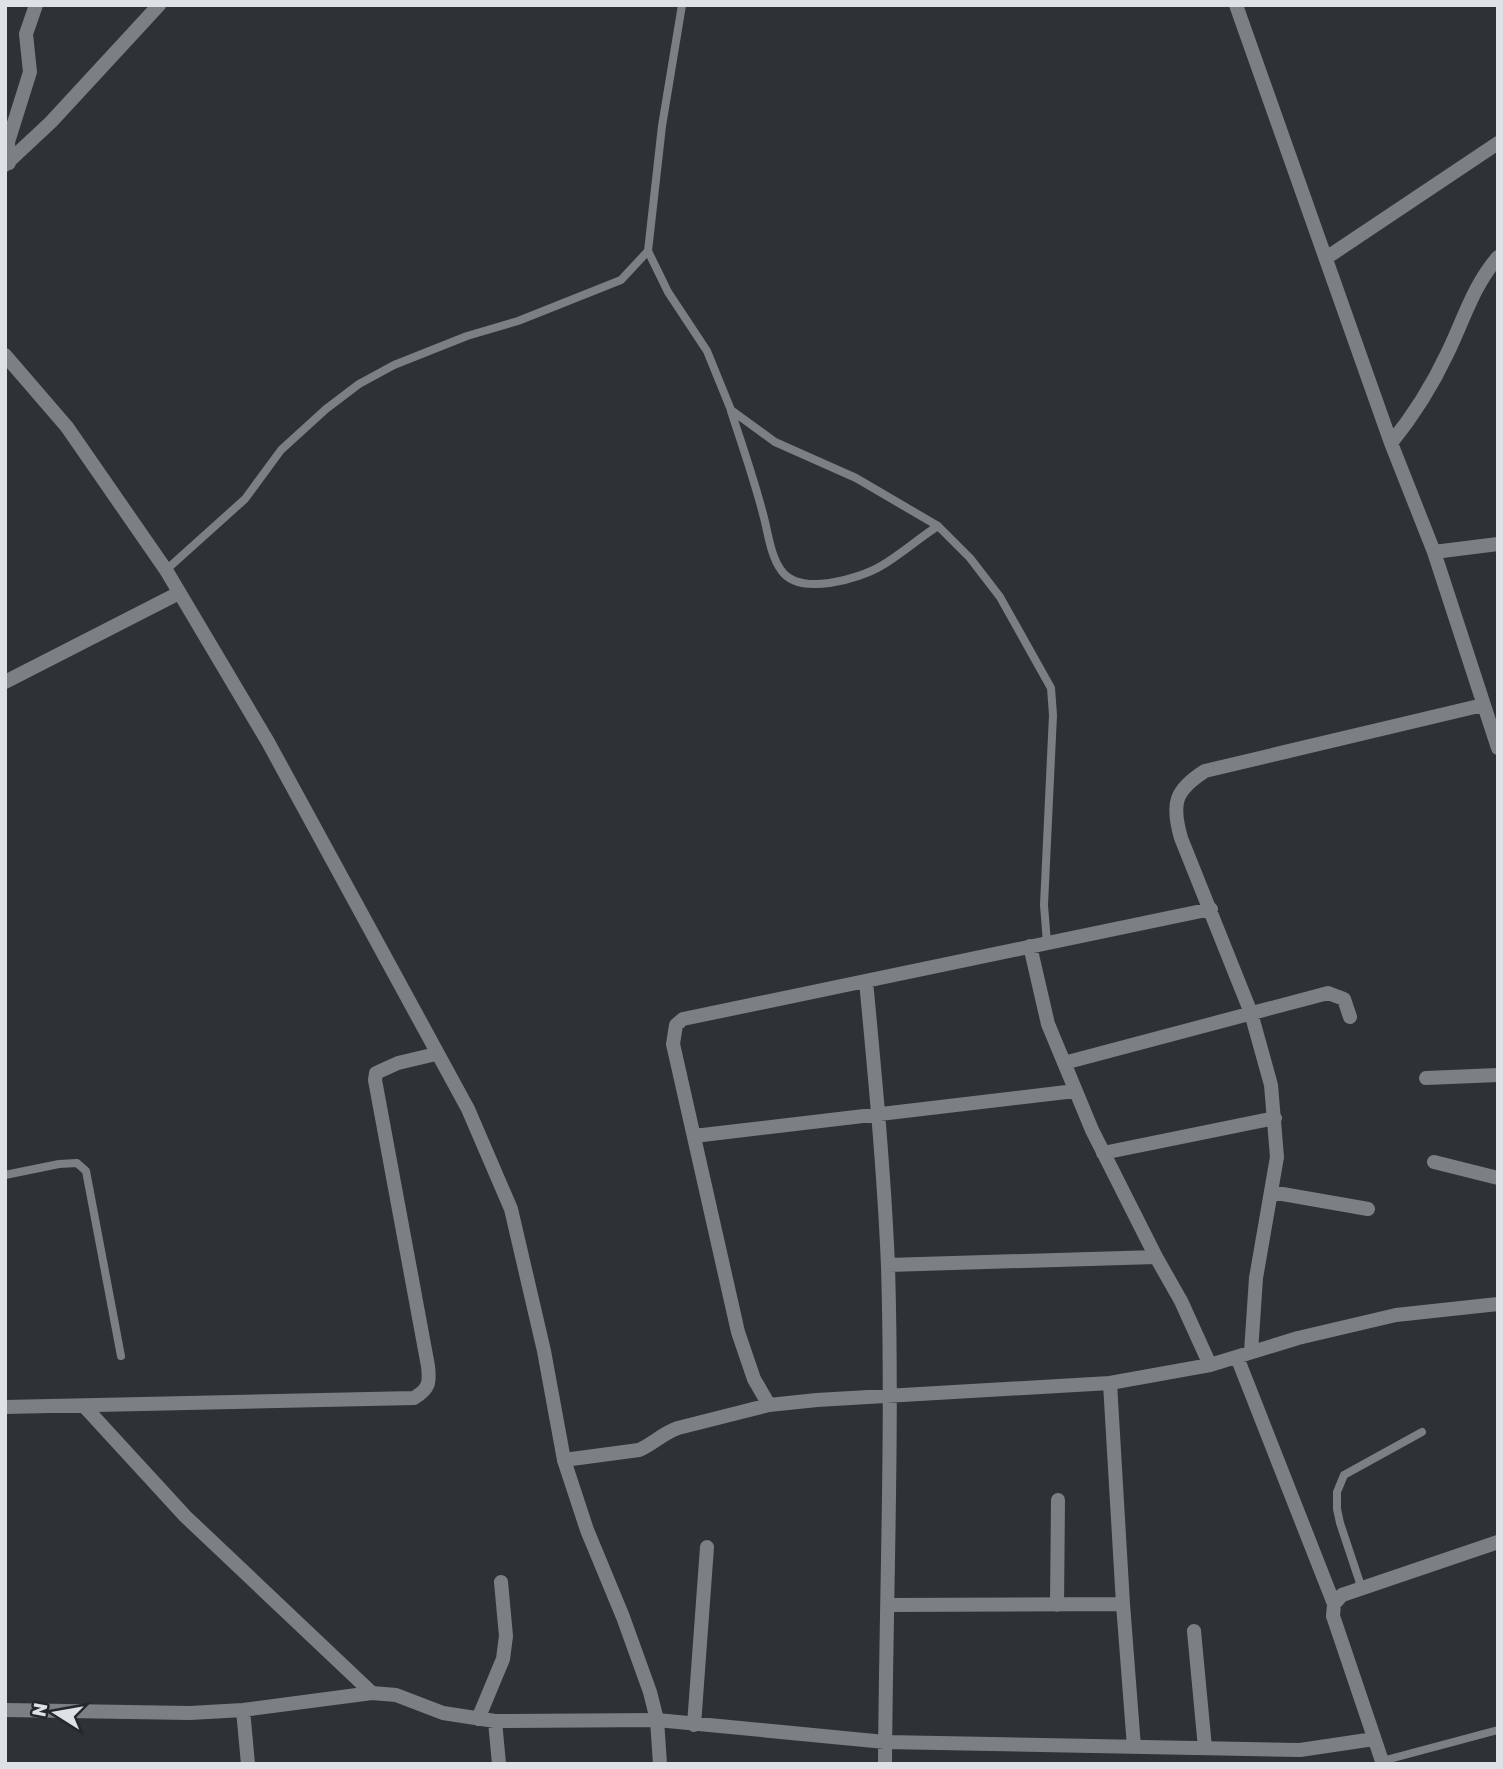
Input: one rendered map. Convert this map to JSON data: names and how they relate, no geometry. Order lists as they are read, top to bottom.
{
  "north": "left"
}
